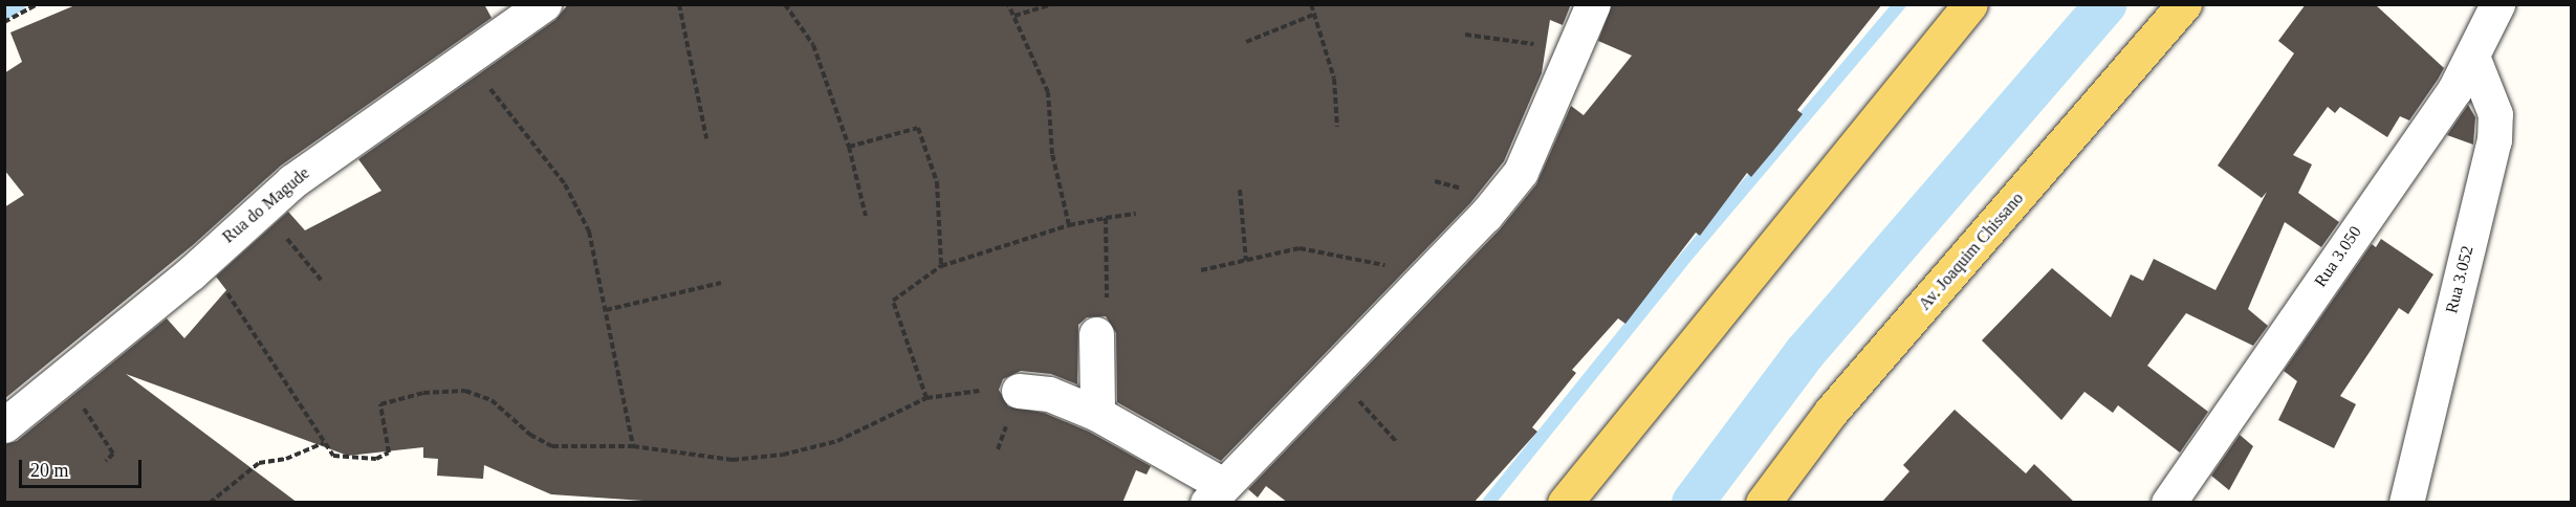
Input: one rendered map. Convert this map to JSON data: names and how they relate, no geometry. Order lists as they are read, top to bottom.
{
  "streets": {
    "main road": ["Av. Joaquim Chissano"],
    "street": ["Rua do Magude", "Rua 3.050", "Rua 3.052"]
  },
  "crossings": [
    ["Rua 3.050", "Rua 3.052"]
  ],
  "scale_bar": "20 m"
}
